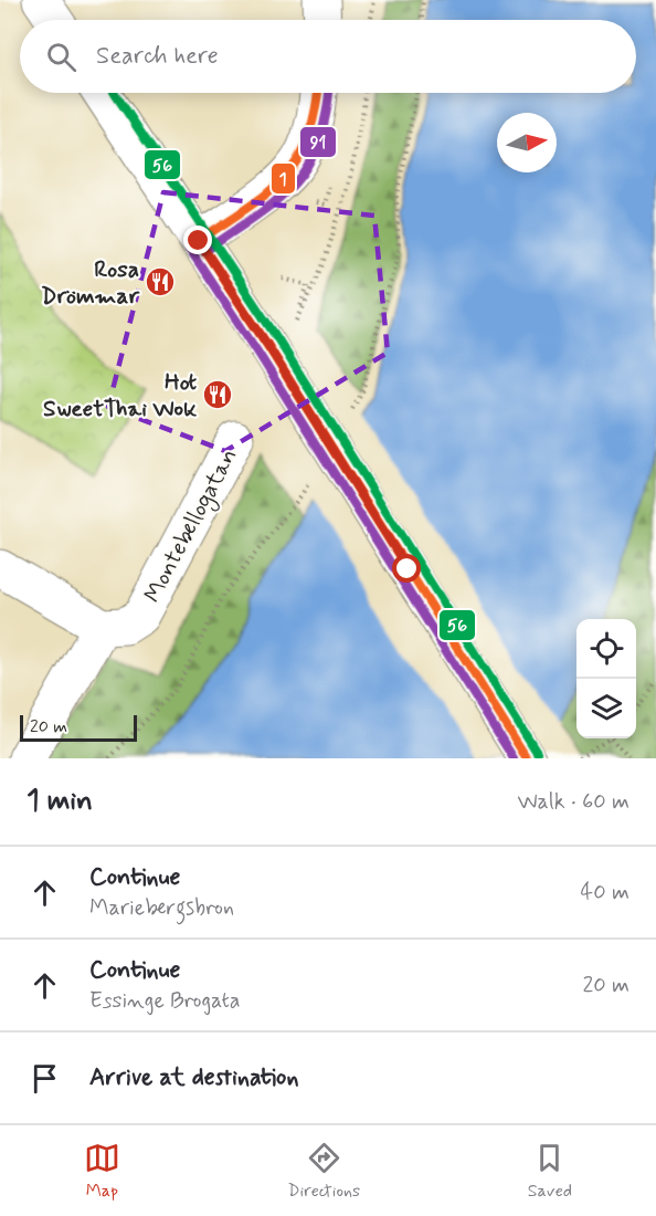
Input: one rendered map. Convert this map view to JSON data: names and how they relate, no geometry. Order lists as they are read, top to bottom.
{
  "streets": {
    "street": ["Montebellogatan"]
  },
  "places": {
    "restaurant": ["Rosa Drömmar", "Hot SweetThai Wok"]
  },
  "lines": ["transit line 1", "transit line 91", "transit line 56"],
  "scale_bar": "20 m",
  "north": "right",
  "page": {
    "search": "Search here",
    "scale": "20 m",
    "heading": ["1 min", "Walk · 60 m"],
    "list": [
      ["Continue", "Mariebergsbron", "40 m"],
      ["Continue", "Essinge Brogata", "20 m"],
      "Arrive at destination"
    ],
    "nav": ["Map", "Directions", "Saved"]
  }
}
